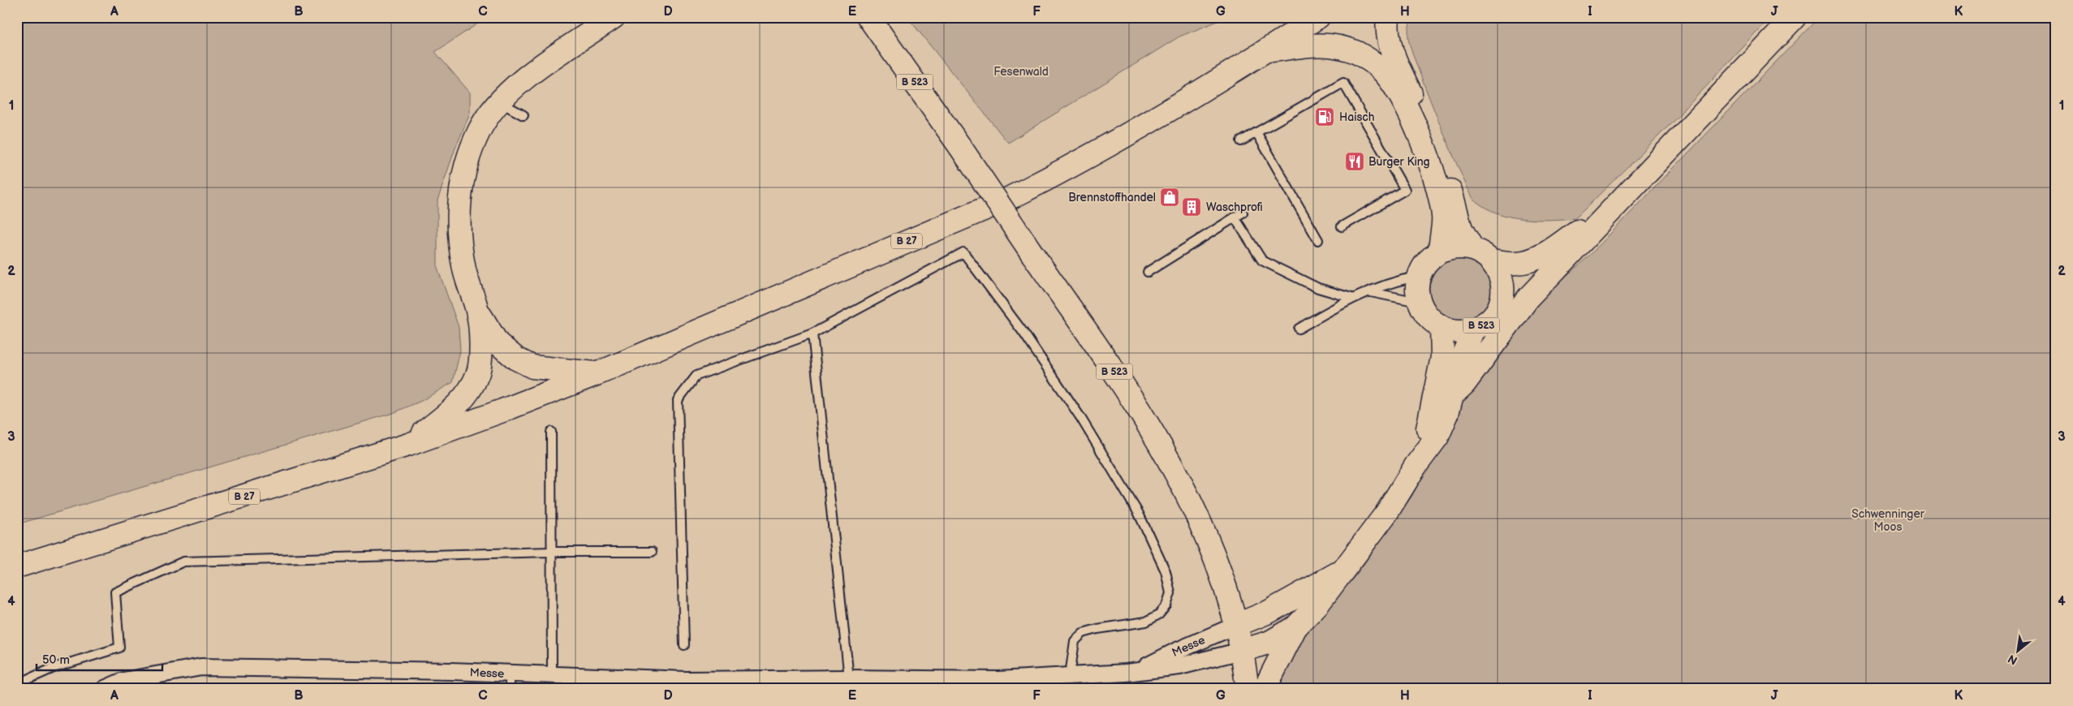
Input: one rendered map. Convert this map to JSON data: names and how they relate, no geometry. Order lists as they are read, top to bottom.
{
  "streets": {
    "main road": ["B 523", "B 27"],
    "street": ["Messe"]
  },
  "crossings": [
    ["B 523", "Messe"]
  ],
  "parks": ["Fesenwald", "Schwenninger Moos"],
  "places": {
    "fuel station": ["Haisch"],
    "restaurant": ["Burger King"],
    "shop": ["Brennstoffhandel"],
    "building": ["Waschprofi"]
  },
  "scale_bar": "50 m",
  "north": "bottom left",
  "grid": {
    "columns": [
      "A",
      "B",
      "C",
      "D",
      "E",
      "F",
      "G",
      "H",
      "I",
      "J",
      "K"
    ],
    "rows": [
      "1",
      "2",
      "3",
      "4"
    ]
  }
}
